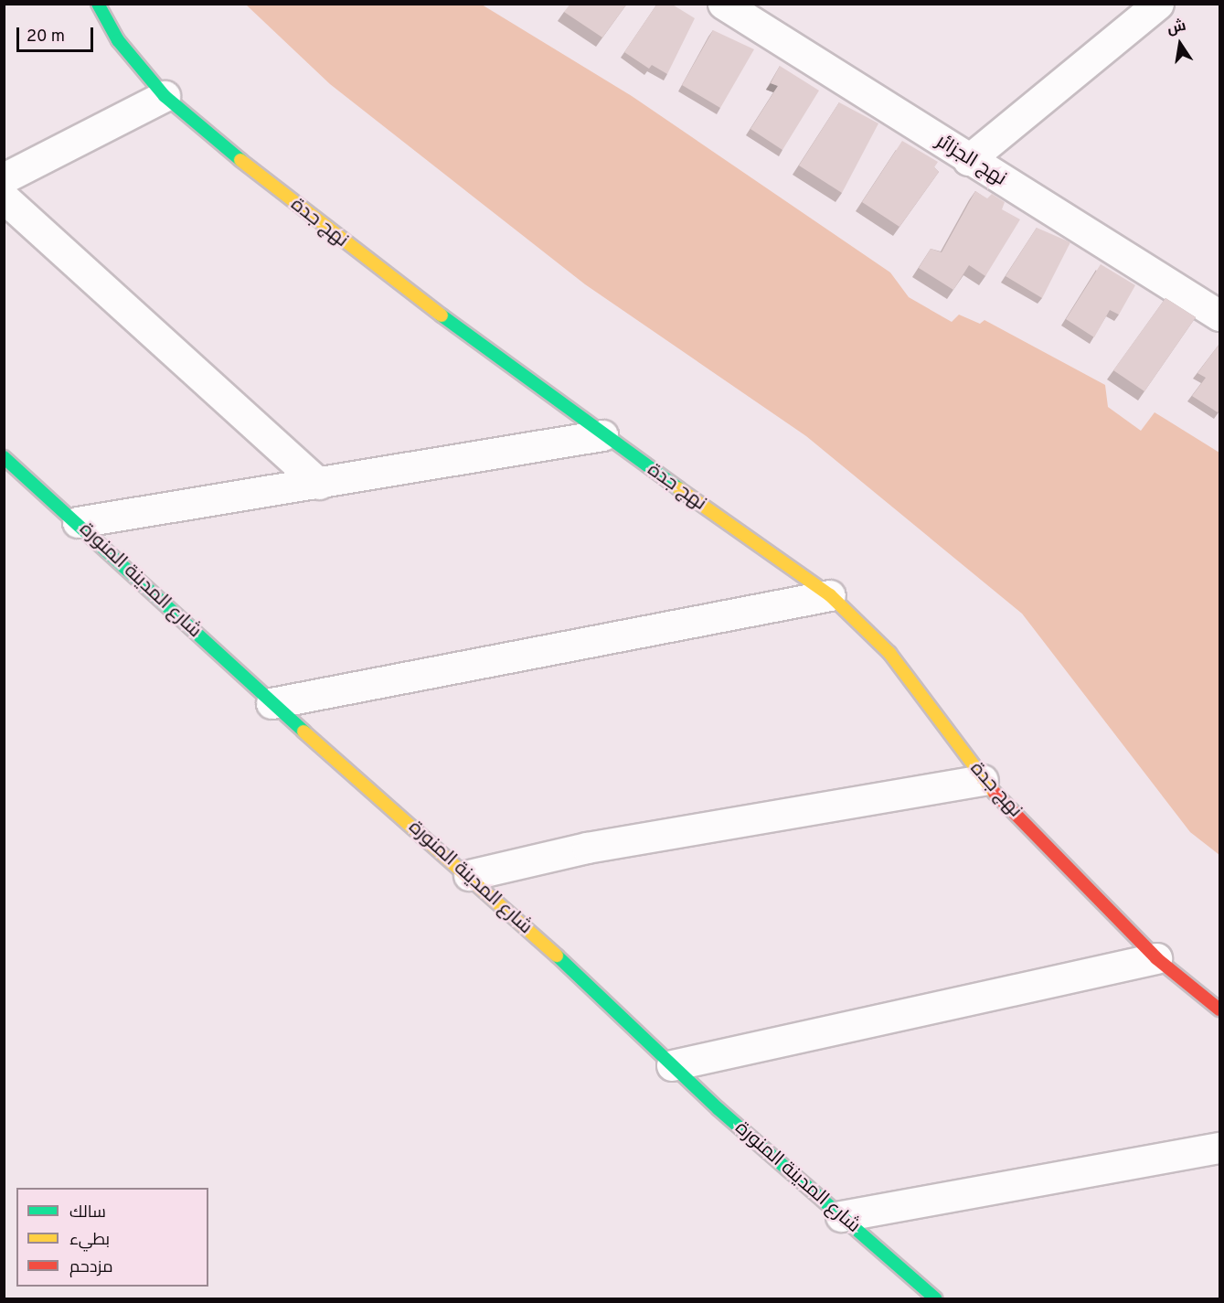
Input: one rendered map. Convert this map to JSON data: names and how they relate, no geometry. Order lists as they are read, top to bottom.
{
  "streets": {
    "street": ["نهج الجزائر", "نهج جدة", "شارع المدينة المنورة"]
  },
  "legend": ["سالك", "بطيء", "مزدحم"],
  "scale_bar": "20 m",
  "north": "top"
}
